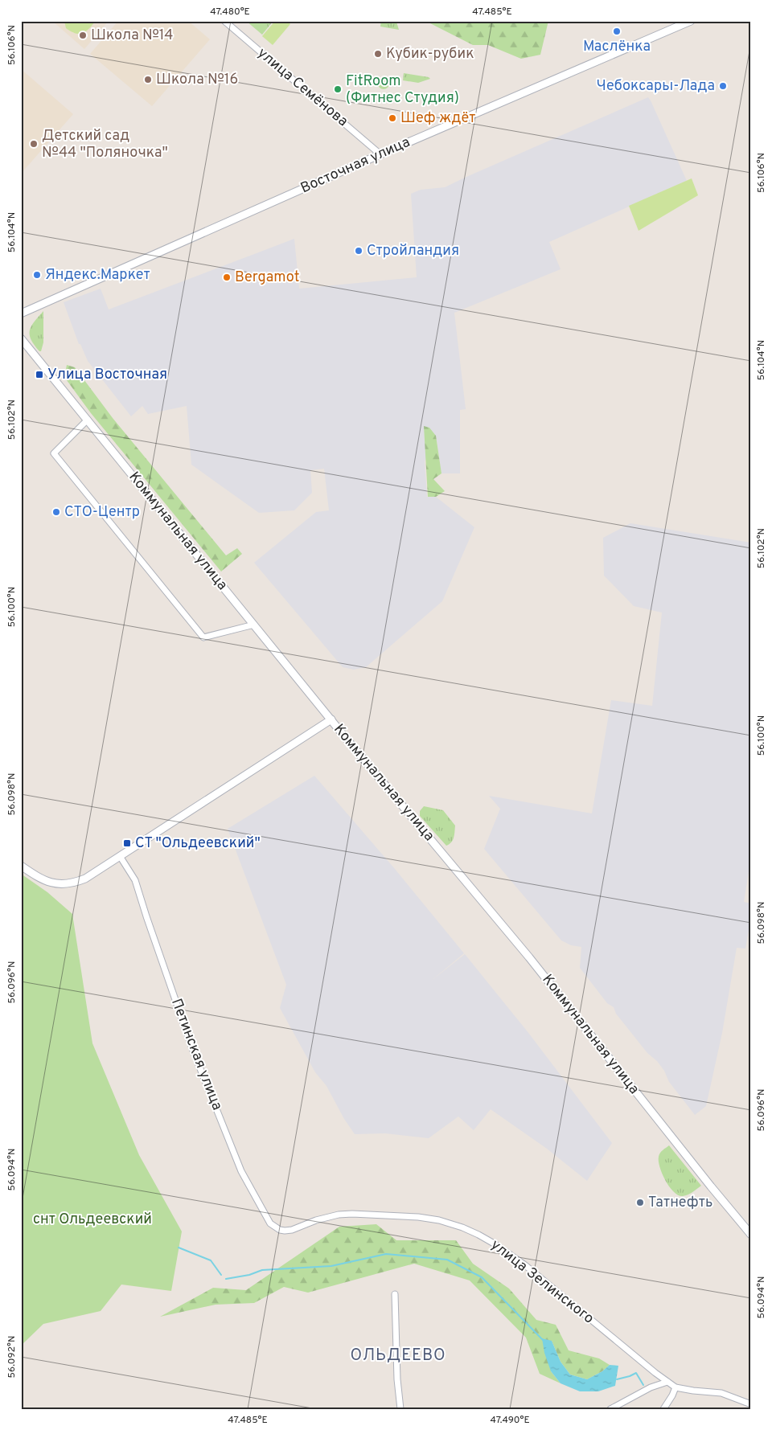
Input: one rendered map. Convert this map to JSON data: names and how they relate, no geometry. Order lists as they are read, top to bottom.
{
  "streets": {
    "main road": ["Восточная улица", "Коммунальная улица"],
    "street": ["улица Семёнова", "Петинская улица", "улица Зелинского"]
  },
  "crossings": [
    ["улица Семёнова", "Восточная улица"],
    ["Петинская улица", "улица Зелинского"]
  ],
  "districts": ["ОЛЬДЕЕВО"],
  "parks": ["снт Ольдеевский"],
  "places": {
    "other": [
      "Маслёнка",
      "Школа №14",
      "Кубик-рубик",
      "Школа №16",
      "Чебоксары-Лада",
      "FitRoom (Фитнес Студия)",
      "Шеф ждёт",
      "Детский сад №44 \"Поляночка\"",
      "Стройландия",
      "Яндекс.Маркет",
      "Bergamot",
      "СТО-Центр",
      "Татнефть"
    ],
    "transit": ["Улица Восточная", "СТ \"Ольдеевский\""]
  },
  "coordinates": [
    "47.480°E",
    "47.485°E",
    "56.106°N",
    "56.104°N",
    "56.102°N",
    "56.100°N",
    "56.098°N",
    "56.096°N",
    "56.094°N",
    "56.092°N",
    "47.490°E"
  ]
}
